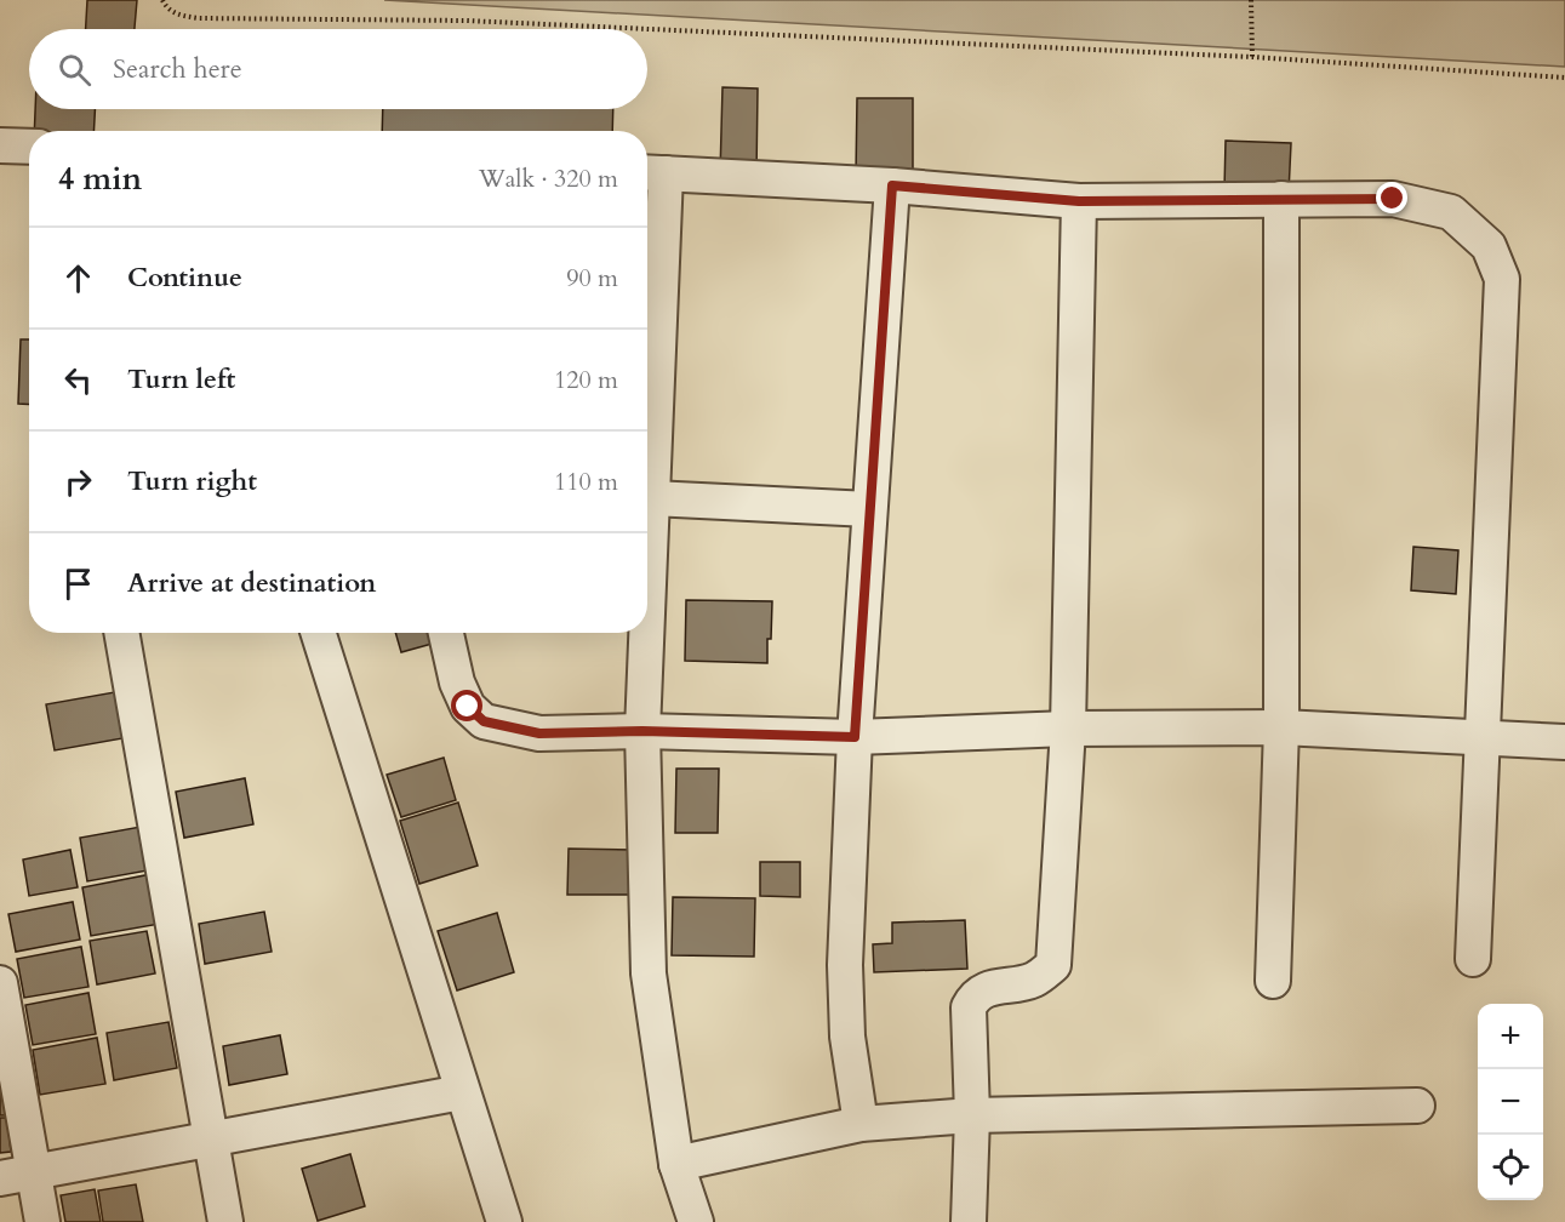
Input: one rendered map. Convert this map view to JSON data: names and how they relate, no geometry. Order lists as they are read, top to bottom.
{
  "page": {
    "search": "Search here",
    "heading": ["4 min", "Walk · 320 m"],
    "list": [
      ["Continue", "90 m"],
      ["Turn left", "120 m"],
      ["Turn right", "110 m"],
      "Arrive at destination"
    ],
    "map_buttons": ["+", "−"]
  }
}
